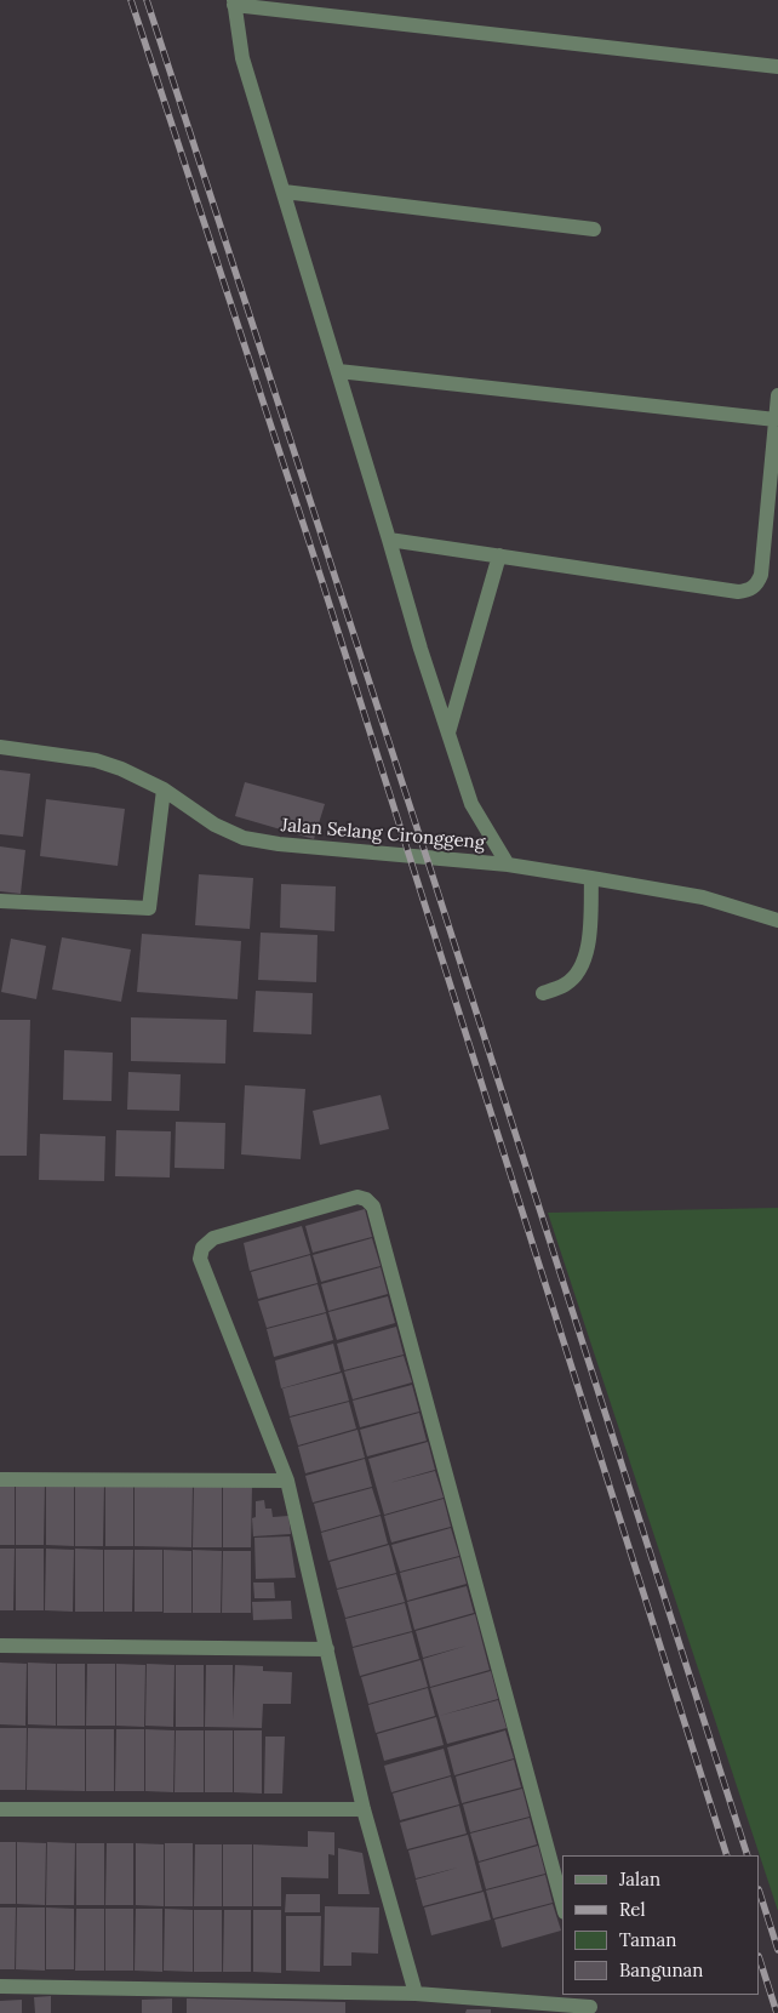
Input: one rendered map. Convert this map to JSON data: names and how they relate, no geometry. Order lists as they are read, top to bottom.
{
  "streets": {
    "street": ["Jalan Selang Cironggeng"]
  },
  "legend": [
    "Jalan",
    "Rel",
    "Taman",
    "Bangunan"
  ]
}
